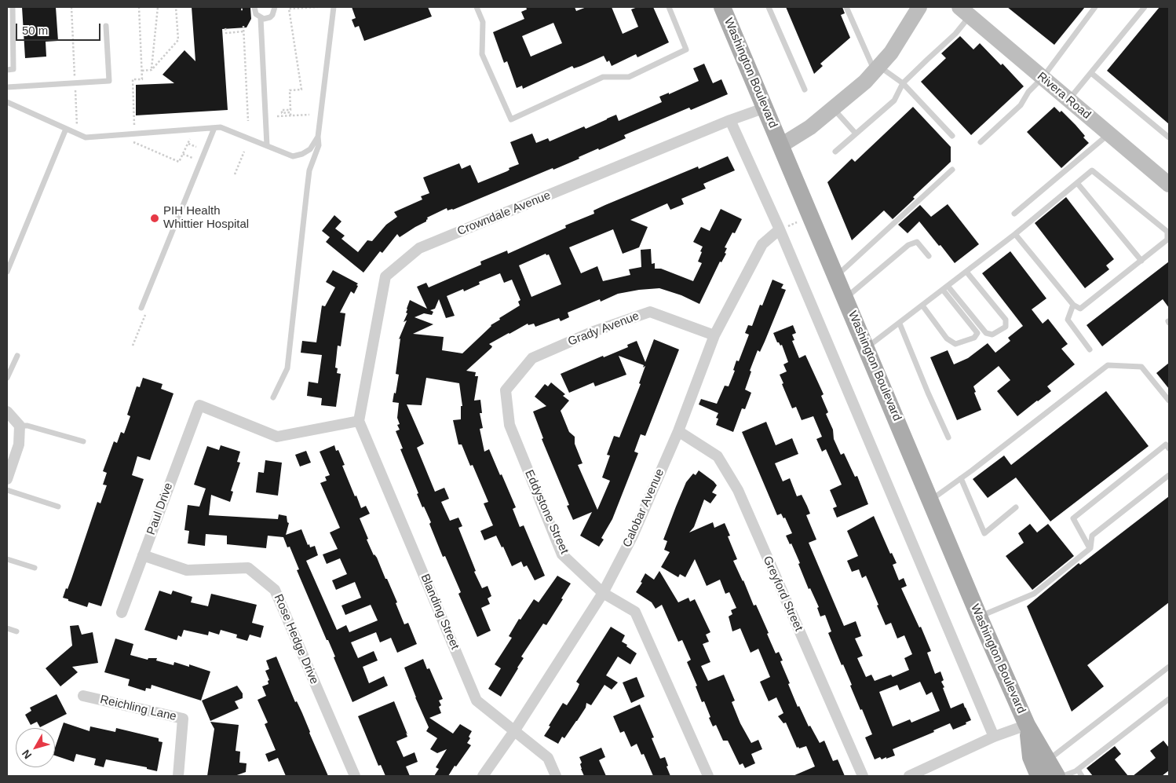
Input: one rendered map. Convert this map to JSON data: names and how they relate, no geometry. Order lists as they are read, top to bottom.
{
  "streets": {
    "main road": ["Washington Boulevard"],
    "street": [
      "Rivera Road",
      "Crowndale Avenue",
      "Grady Avenue",
      "Calobar Avenue",
      "Paul Drive",
      "Eddystone Street",
      "Greyford Street",
      "Blanding Street",
      "Rose Hedge Drive",
      "Reichling Lane"
    ]
  },
  "crossings": [
    ["Washington Boulevard", "Crowndale Avenue"],
    ["Crowndale Avenue", "Paul Drive"],
    ["Crowndale Avenue", "Blanding Street"],
    ["Grady Avenue", "Calobar Avenue"],
    ["Grady Avenue", "Eddystone Street"],
    ["Calobar Avenue", "Eddystone Street"],
    ["Calobar Avenue", "Greyford Street"],
    ["Calobar Avenue", "Blanding Street"],
    ["Paul Drive", "Blanding Street"],
    ["Paul Drive", "Rose Hedge Drive"]
  ],
  "places": ["PIH Health Whittier Hospital"],
  "scale_bar": "50 m",
  "north": "bottom left"
}
